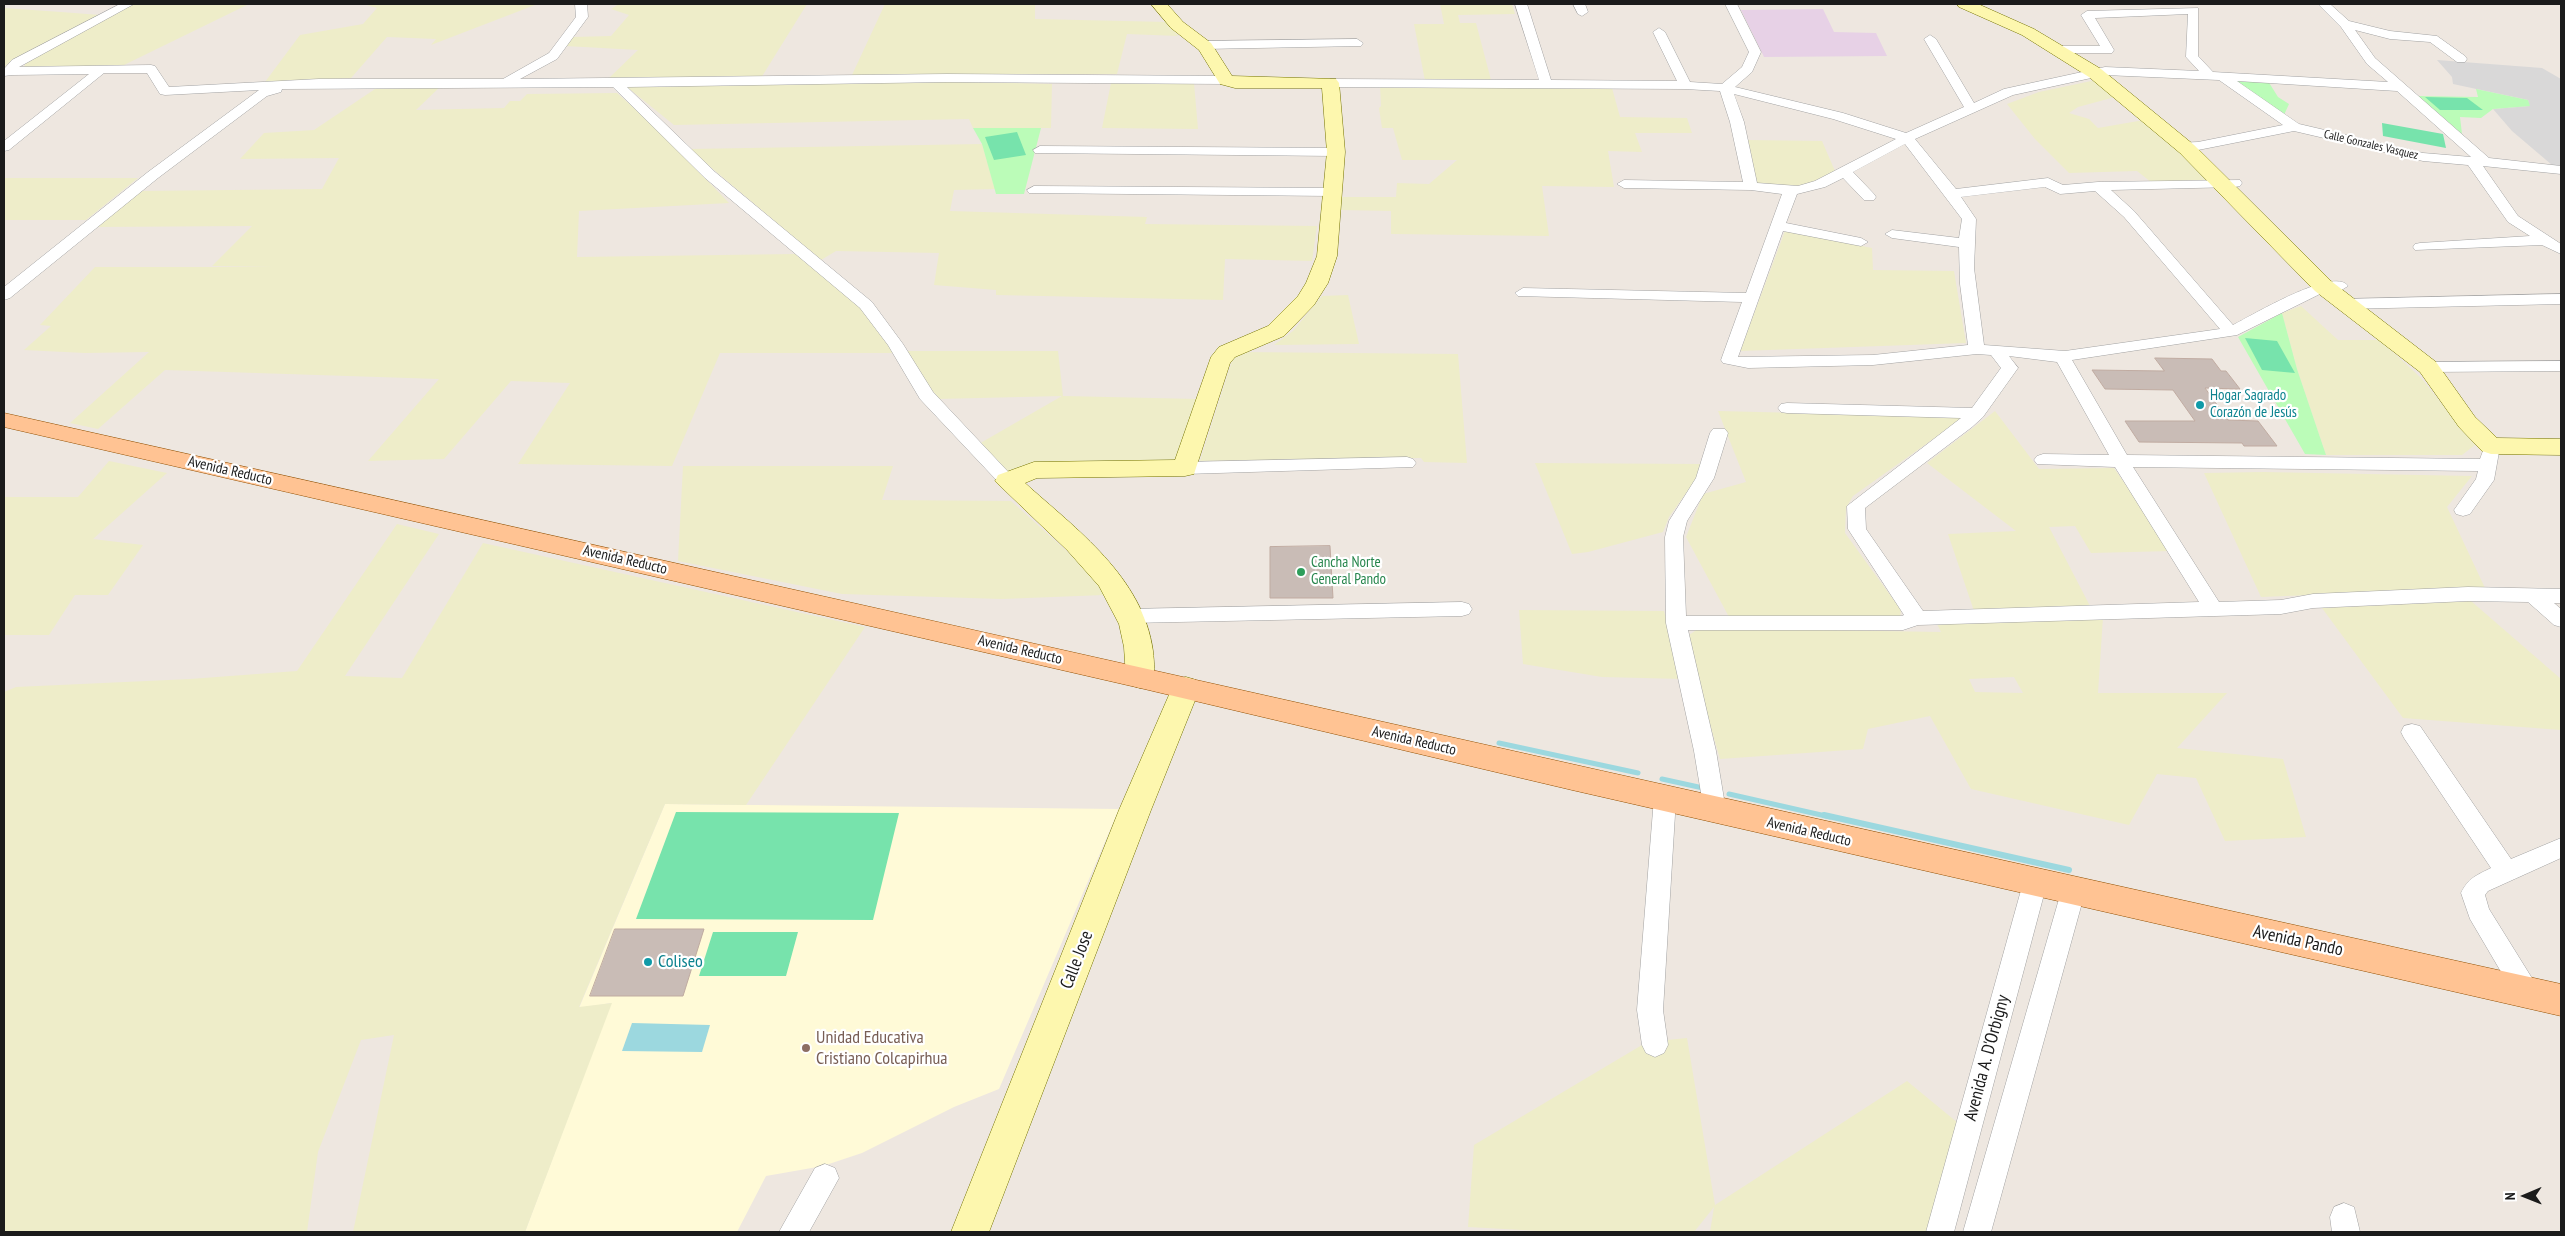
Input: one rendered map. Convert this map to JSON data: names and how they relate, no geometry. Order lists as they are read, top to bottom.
{
  "streets": {
    "main road": ["Avenida Reducto", "Avenida Pando", "Calle Jose"],
    "street": ["Calle Gonzales Vasquez", "Avenida A. D'Orbigny"]
  },
  "crossings": [
    ["Avenida Reducto", "Avenida Pando"],
    ["Avenida Reducto", "Calle Jose"],
    ["Avenida Reducto", "Avenida A. D'Orbigny"],
    ["Avenida Pando", "Avenida A. D'Orbigny"]
  ],
  "places": [
    "Hogar Sagrado Corazón de Jesús",
    "Cancha Norte General Pando",
    "Coliseo",
    "Unidad Educativa Cristiano Colcapirhua"
  ],
  "north": "left"
}
